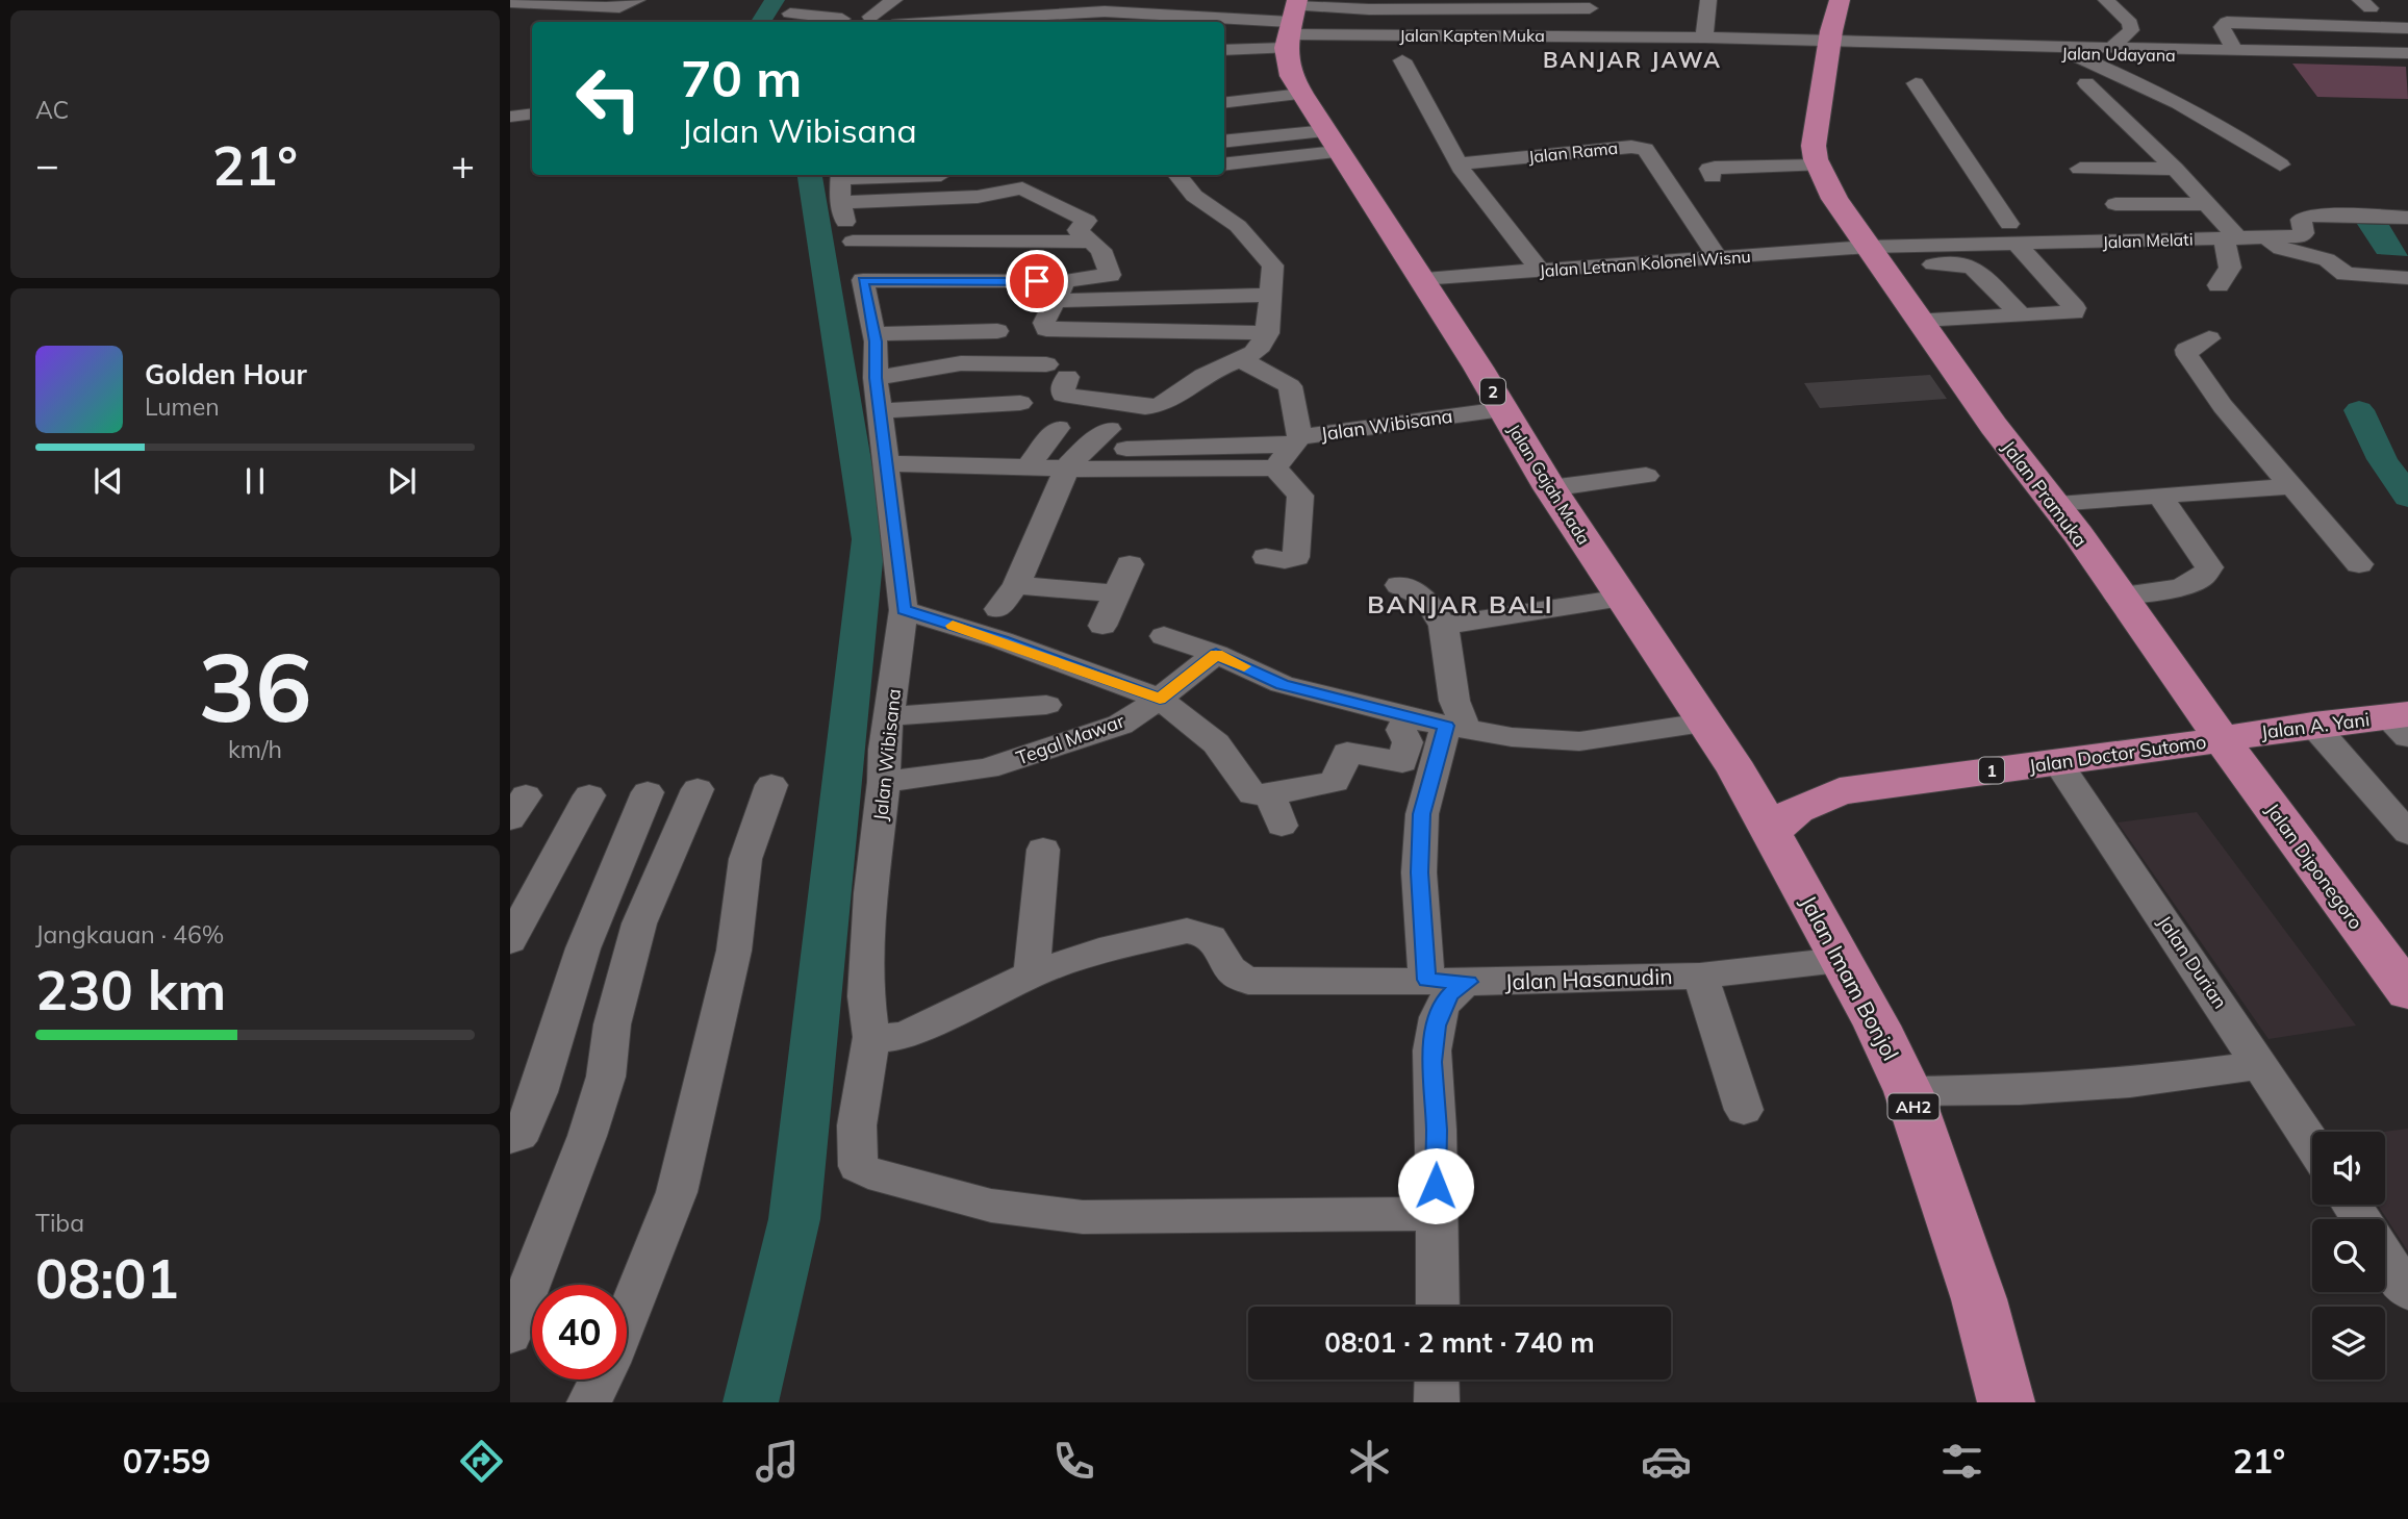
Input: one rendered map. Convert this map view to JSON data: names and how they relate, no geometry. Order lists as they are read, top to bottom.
{
  "streets": {
    "highway": [
      "2",
      "Jalan Gajah Mada",
      "Jalan Pramuka",
      "Jalan A. Yani",
      "Jalan Doctor Sutomo",
      "1",
      "Jalan Diponegoro",
      "Jalan Imam Bonjol",
      "AH2"
    ],
    "street": [
      "Jalan Kapten Muka",
      "Jalan Udayana",
      "Jalan Rama",
      "Jalan Melati",
      "Jalan Letnan Kolonel Wisnu",
      "Jalan Wibisana",
      "Tegal Mawar",
      "Jalan Durian",
      "Jalan Hasanudin"
    ]
  },
  "crossings": [
    ["Jalan Kapten Muka", "Jalan Udayana"],
    ["Jalan Kapten Muka", "Jalan Gajah Mada"],
    ["Jalan Rama", "Jalan Letnan Kolonel Wisnu"],
    ["Jalan Melati", "Jalan Letnan Kolonel Wisnu"],
    ["Jalan Melati", "Jalan Pramuka"],
    ["Jalan Letnan Kolonel Wisnu", "Jalan Gajah Mada"],
    ["Jalan Letnan Kolonel Wisnu", "Jalan Pramuka"],
    ["Jalan Wibisana", "Jalan Gajah Mada"],
    ["Jalan Wibisana", "Tegal Mawar"],
    ["Jalan Gajah Mada", "Jalan Doctor Sutomo"],
    ["Jalan Gajah Mada", "Jalan Imam Bonjol"],
    ["Jalan Pramuka", "Jalan A. Yani"],
    ["Jalan Pramuka", "Jalan Doctor Sutomo"],
    ["Jalan Pramuka", "Jalan Diponegoro"],
    ["Jalan A. Yani", "Jalan Doctor Sutomo"],
    ["Jalan A. Yani", "Jalan Diponegoro"],
    ["Jalan Doctor Sutomo", "Jalan Diponegoro"],
    ["Jalan Doctor Sutomo", "Jalan Durian"],
    ["Jalan Doctor Sutomo", "Jalan Imam Bonjol"],
    ["Jalan Imam Bonjol", "Jalan Hasanudin"]
  ],
  "districts": ["BANJAR JAWA", "BANJAR BALI"],
  "page": {
    "tile": [
      "AC",
      ["36", "km/h"],
      ["Jangkauan · 46%", "230 km"],
      ["Tiba", "08:01"]
    ],
    "turn": ["70 m", "Jalan Wibisana"],
    "heat": ["−", "21°", "+"],
    "song": ["Golden Hour", "Lumen"],
    "limit": "40",
    "trip": "08:01 · 2 mnt · 740 m",
    "tabs": ["07:59", "21°"]
  }
}
